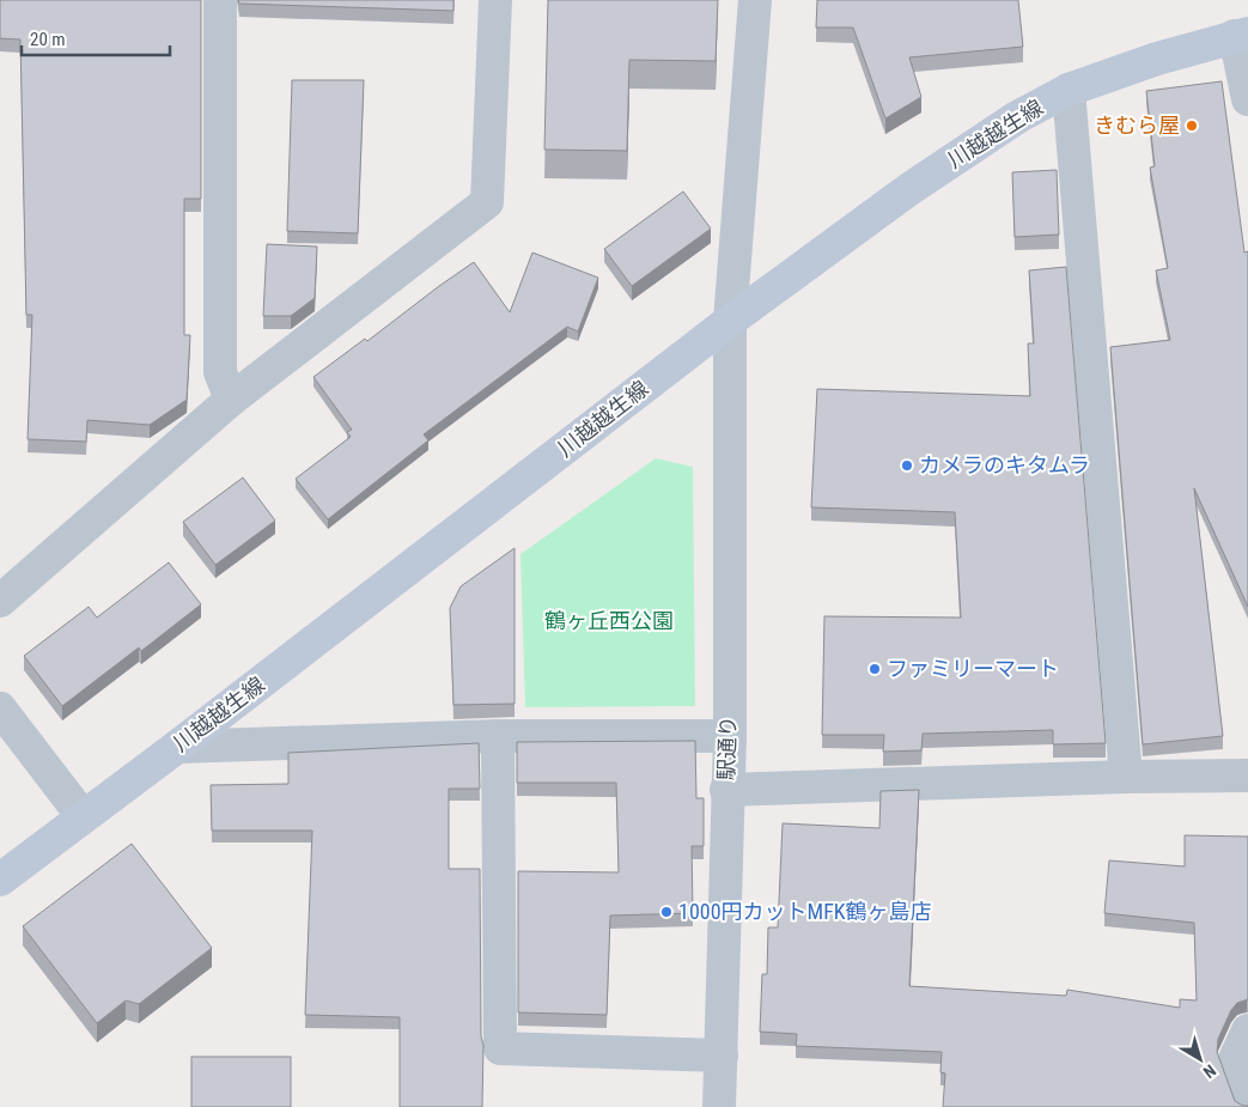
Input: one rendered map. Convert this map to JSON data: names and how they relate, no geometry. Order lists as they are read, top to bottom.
{
  "streets": {
    "main road": ["川越越生線"],
    "street": ["駅通り"]
  },
  "crossings": [
    ["川越越生線", "駅通り"]
  ],
  "parks": ["鶴ヶ丘西公園"],
  "places": [
    "きむら屋",
    "カメラのキタムラ",
    "ファミリーマート",
    "1000円カットMFK鶴ヶ島店"
  ],
  "scale_bar": "20 m",
  "north": "bottom right"
}
